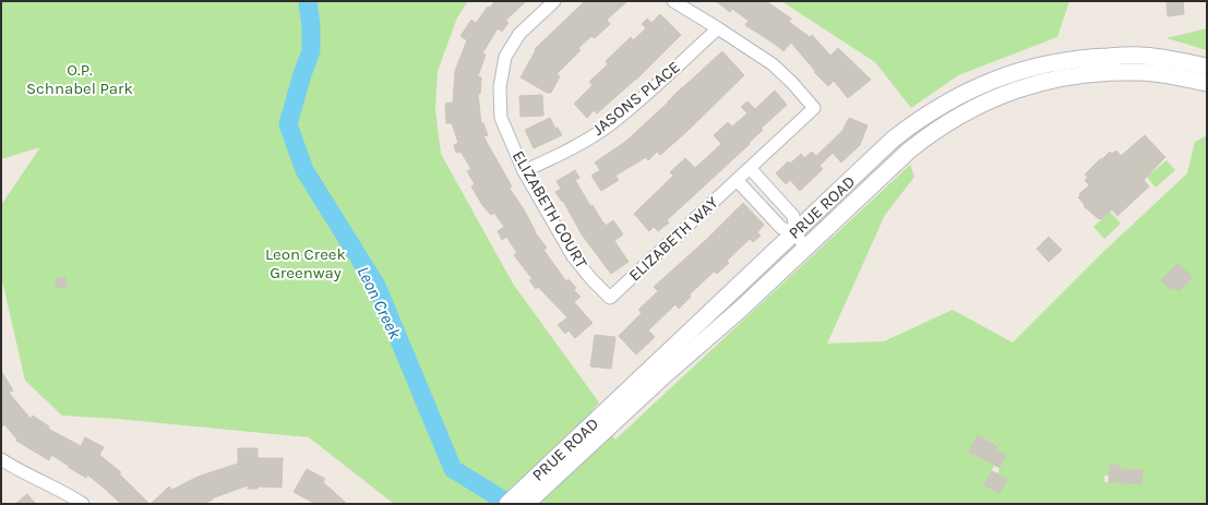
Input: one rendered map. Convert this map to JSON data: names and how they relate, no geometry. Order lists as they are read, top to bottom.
{
  "streets": {
    "main road": ["PRUE ROAD"],
    "street": ["JASONS PLACE", "ELIZABETH COURT", "ELIZABETH WAY"]
  },
  "crossings": [
    ["JASONS PLACE", "ELIZABETH COURT"],
    ["JASONS PLACE", "ELIZABETH WAY"],
    ["ELIZABETH COURT", "ELIZABETH WAY"]
  ],
  "water": ["Leon Creek"],
  "parks": ["O.P. Schnabel Park", "Leon Creek Greenway"]
}
